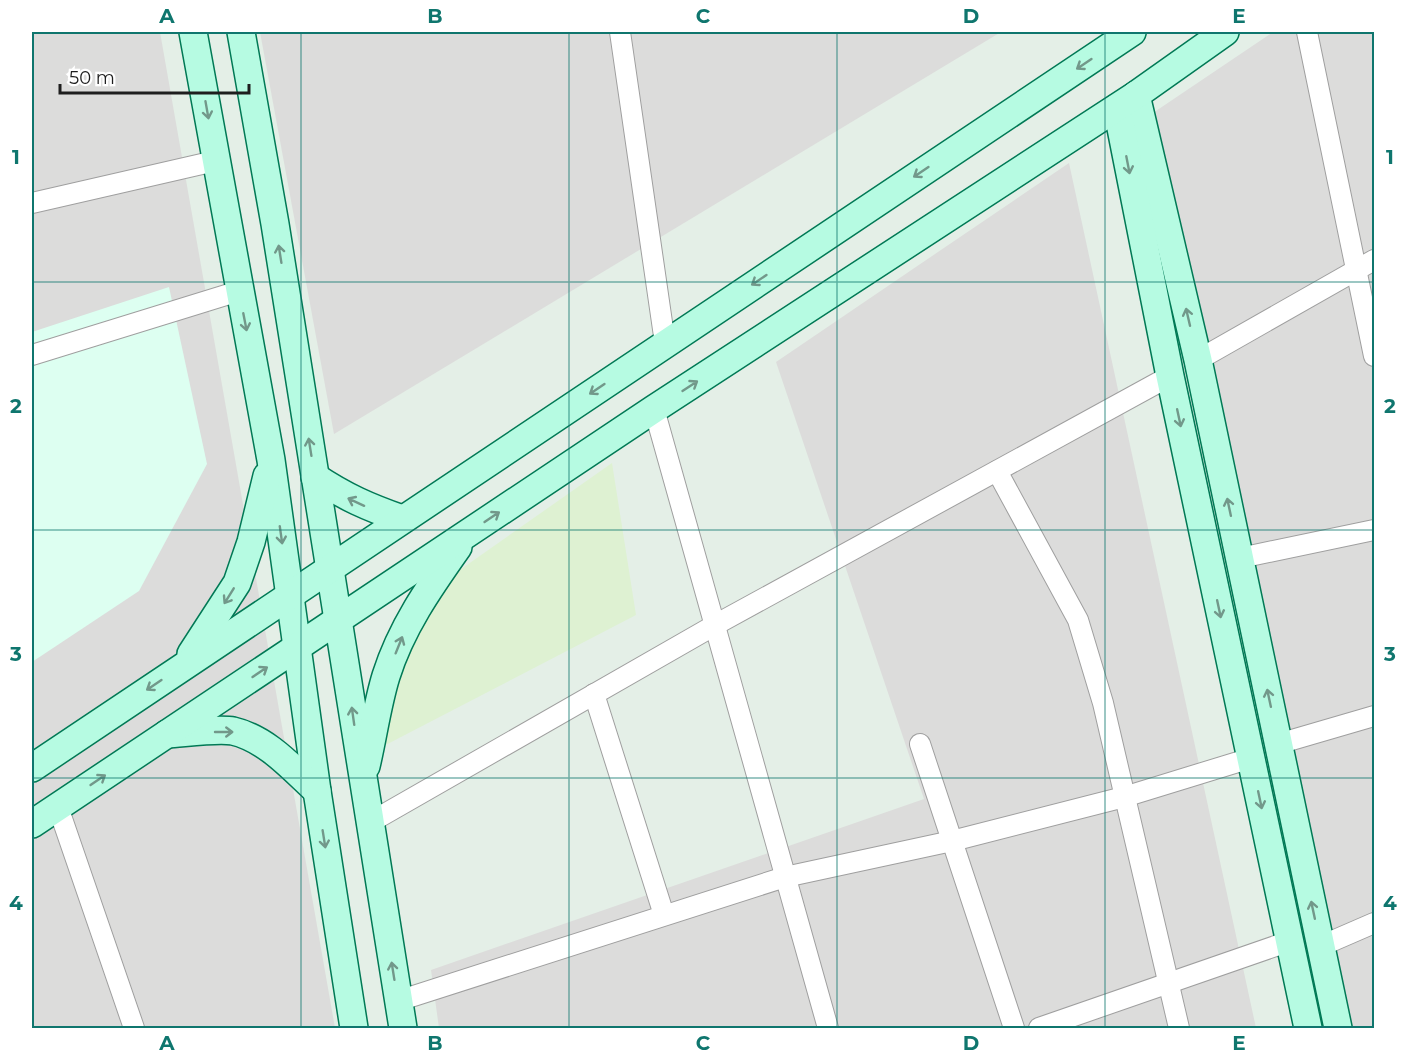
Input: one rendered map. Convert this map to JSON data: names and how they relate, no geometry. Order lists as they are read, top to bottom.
{
  "scale_bar": "50 m",
  "grid": {
    "columns": [
      "A",
      "B",
      "C",
      "D",
      "E"
    ],
    "rows": [
      "1",
      "2",
      "3",
      "4"
    ]
  }
}
